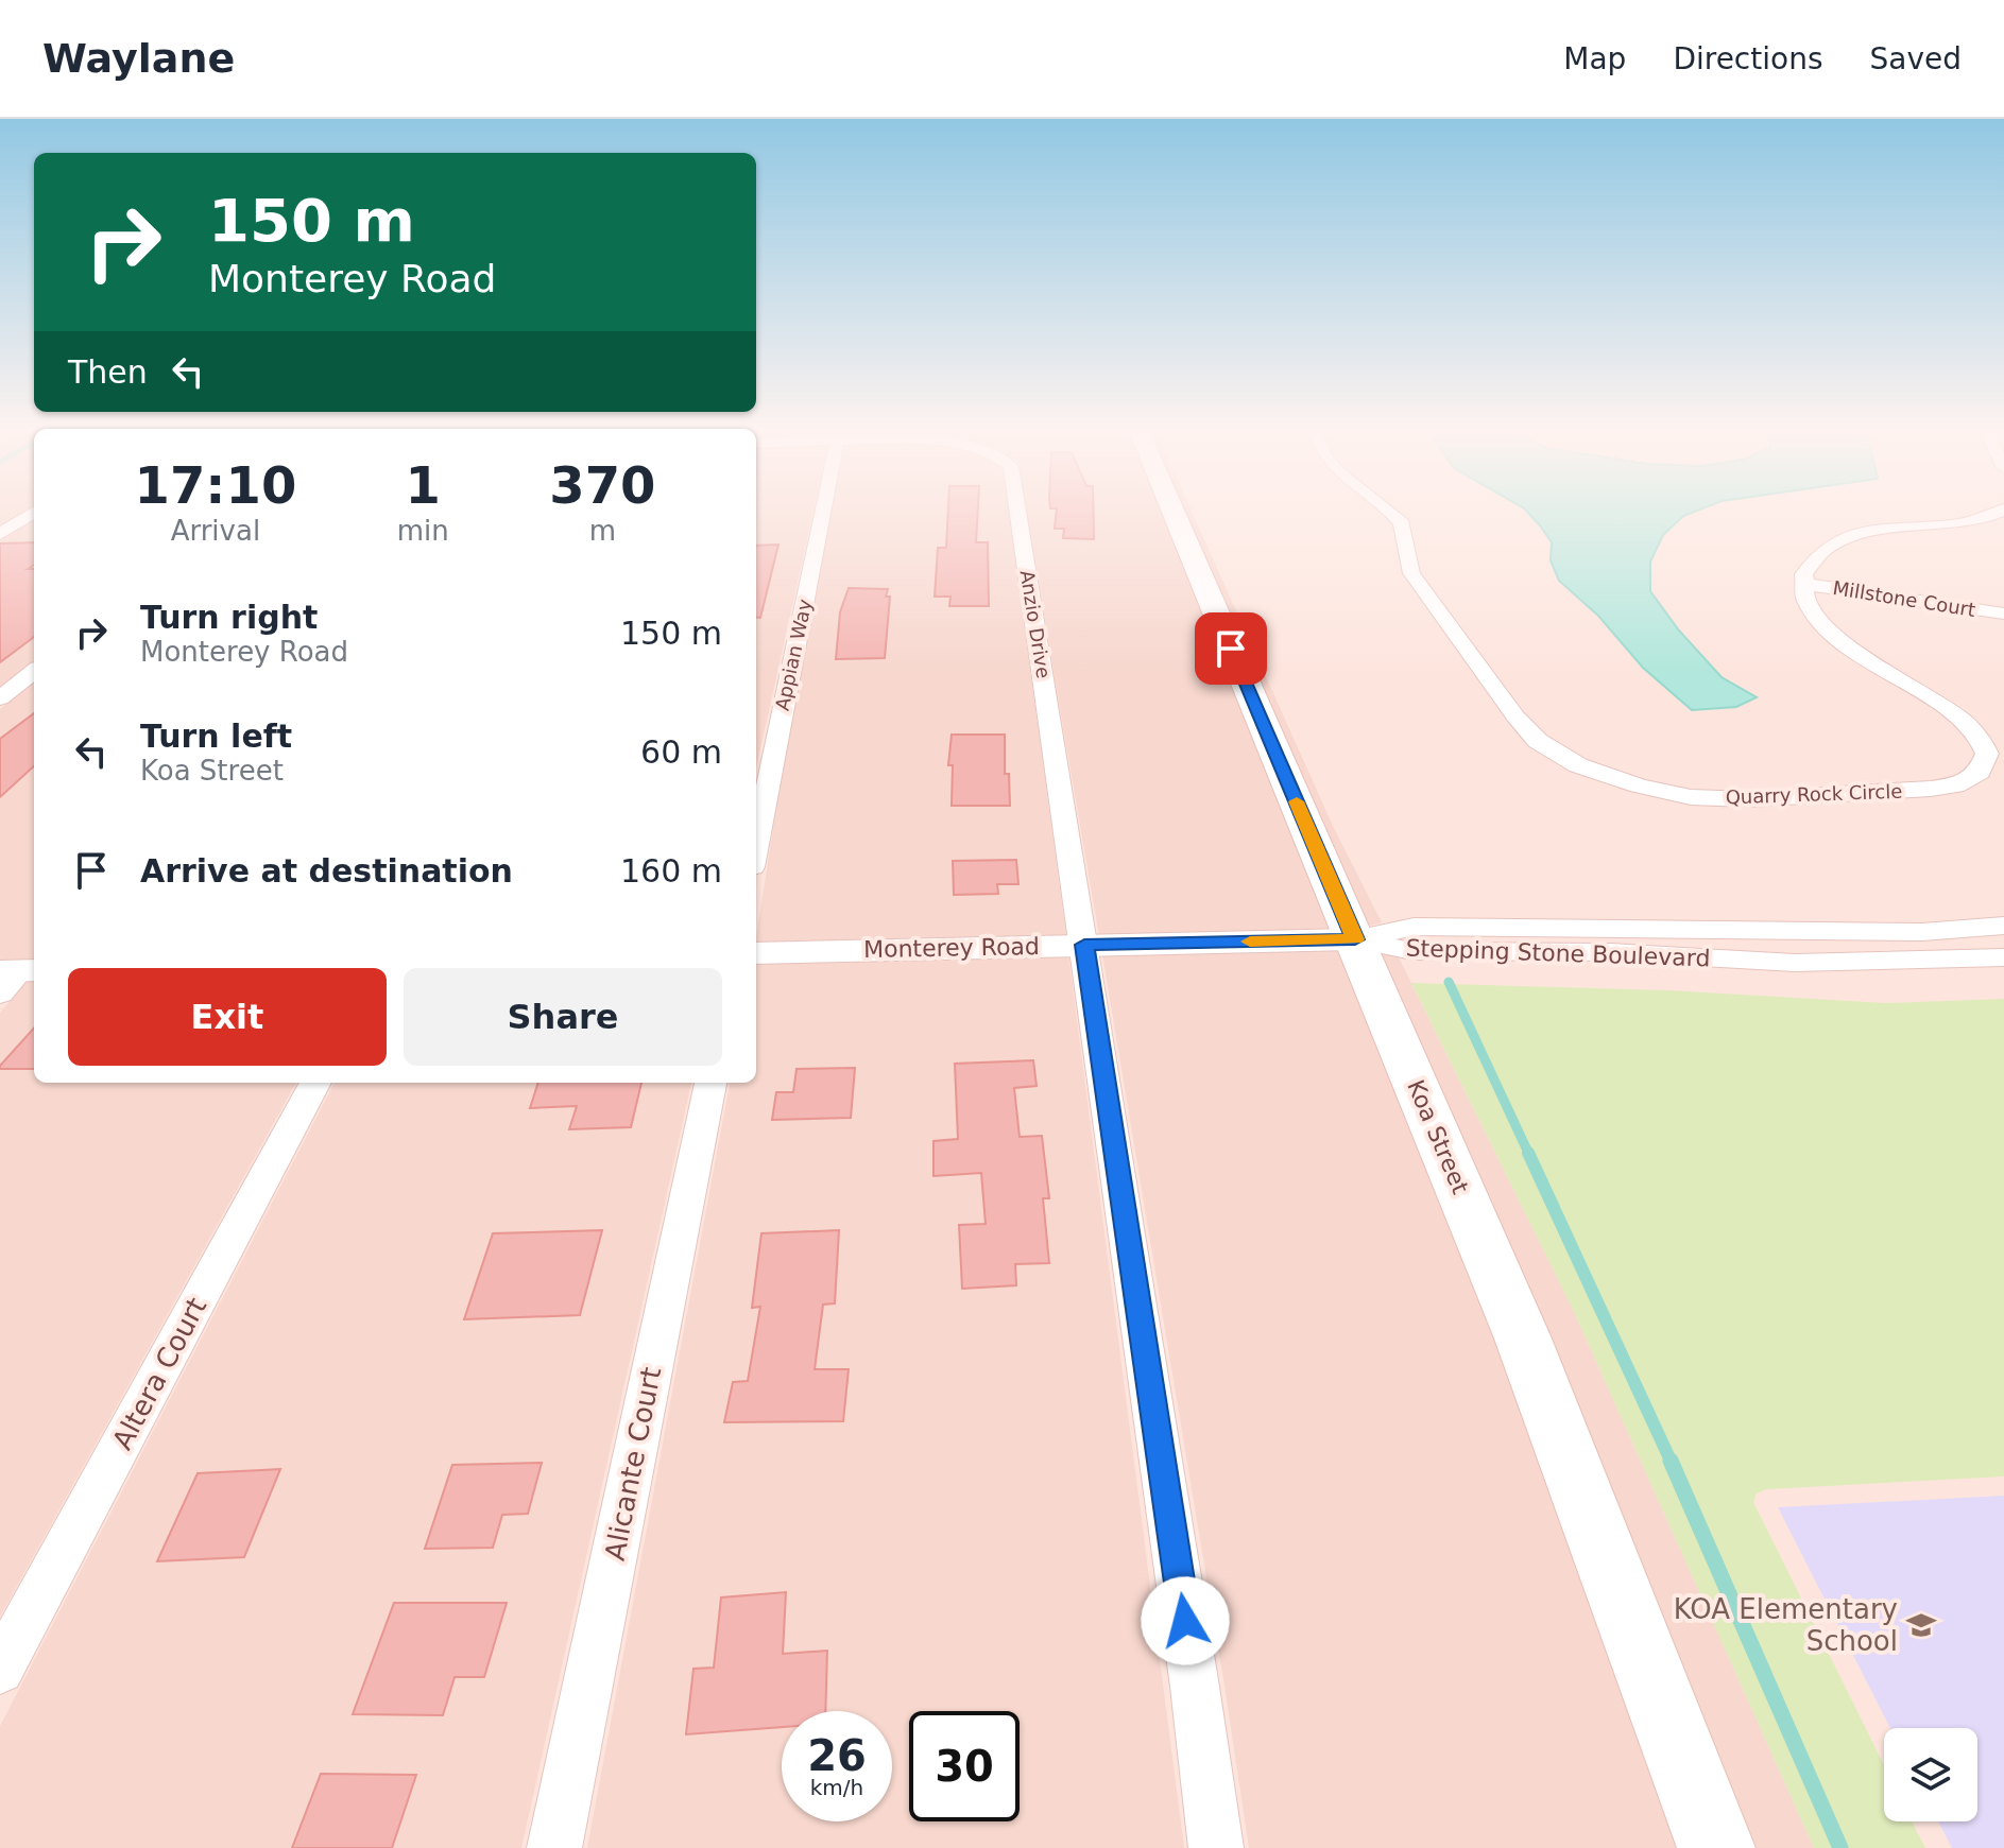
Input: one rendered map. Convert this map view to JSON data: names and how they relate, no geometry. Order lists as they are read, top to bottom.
{
  "streets": {
    "main road": ["Koa Street"],
    "street": [
      "Millstone Court",
      "Anzio Drive",
      "Appian Way",
      "Quarry Rock Circle",
      "Monterey Road",
      "Stepping Stone Boulevard",
      "Altera Court",
      "Alicante Court"
    ]
  },
  "crossings": [
    ["Millstone Court", "Quarry Rock Circle"],
    ["Anzio Drive", "Monterey Road"],
    ["Monterey Road", "Stepping Stone Boulevard"],
    ["Monterey Road", "Koa Street"],
    ["Stepping Stone Boulevard", "Koa Street"]
  ],
  "places": {
    "school or university": ["KOA Elementary School"]
  },
  "page": {
    "header": "Waylane",
    "nav": ["Map", "Directions", "Saved"],
    "turn": ["150 m", "Monterey Road"],
    "then": "Then",
    "eta": [
      "17:10",
      "Arrival",
      "1",
      "min",
      "370",
      "m"
    ],
    "list": [
      {
        "name": "Turn right",
        "note": "Monterey Road",
        "value": "150 m"
      },
      {
        "name": "Turn left",
        "note": "Koa Street",
        "value": "60 m"
      },
      {
        "name": "Arrive at destination",
        "value": "160 m"
      }
    ],
    "buttons": ["Exit", "Share"],
    "speed": "26 km/h",
    "limit": "30"
  }
}
